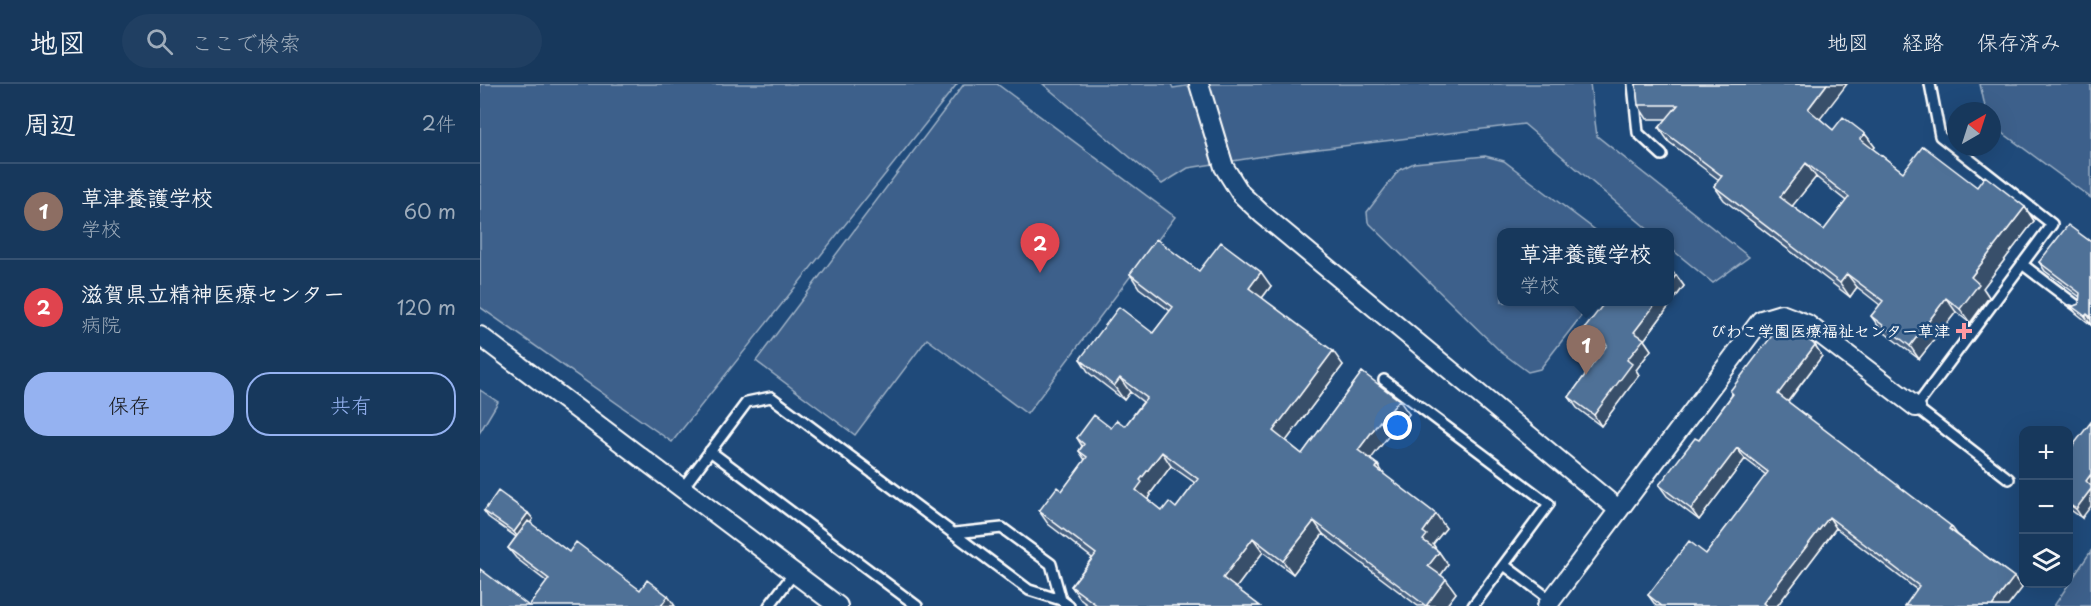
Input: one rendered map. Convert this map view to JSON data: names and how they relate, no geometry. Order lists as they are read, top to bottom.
{
  "places": {
    "health": ["びわこ学園医療福祉センター草津"]
  },
  "north": "top right",
  "page": {
    "header": "地図",
    "search": "ここで検索",
    "nav": ["地図", "経路", "保存済み"],
    "heading": ["周辺", "2件"],
    "list": [
      {
        "mark": "1",
        "name": "草津養護学校",
        "note": "学校",
        "value": "60 m"
      },
      {
        "mark": "2",
        "name": "滋賀県立精神医療センター",
        "note": "病院",
        "value": "120 m"
      }
    ],
    "pins": ["2", "1"],
    "popup": ["草津養護学校", "学校"],
    "buttons": ["保存", "共有"],
    "map_buttons": ["+", "−"]
  }
}
